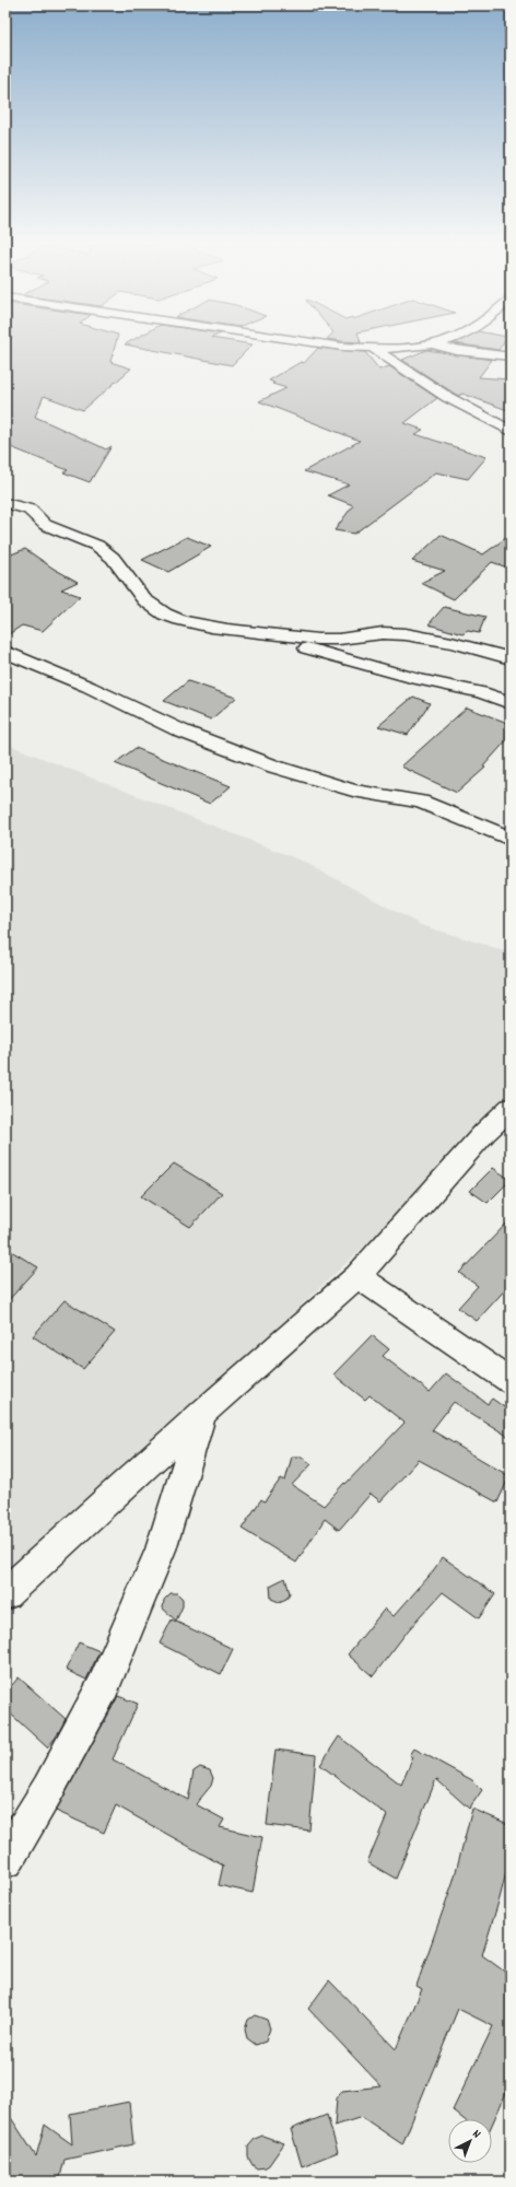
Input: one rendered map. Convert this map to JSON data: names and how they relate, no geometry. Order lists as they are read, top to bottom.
{
  "north": "top right"
}
